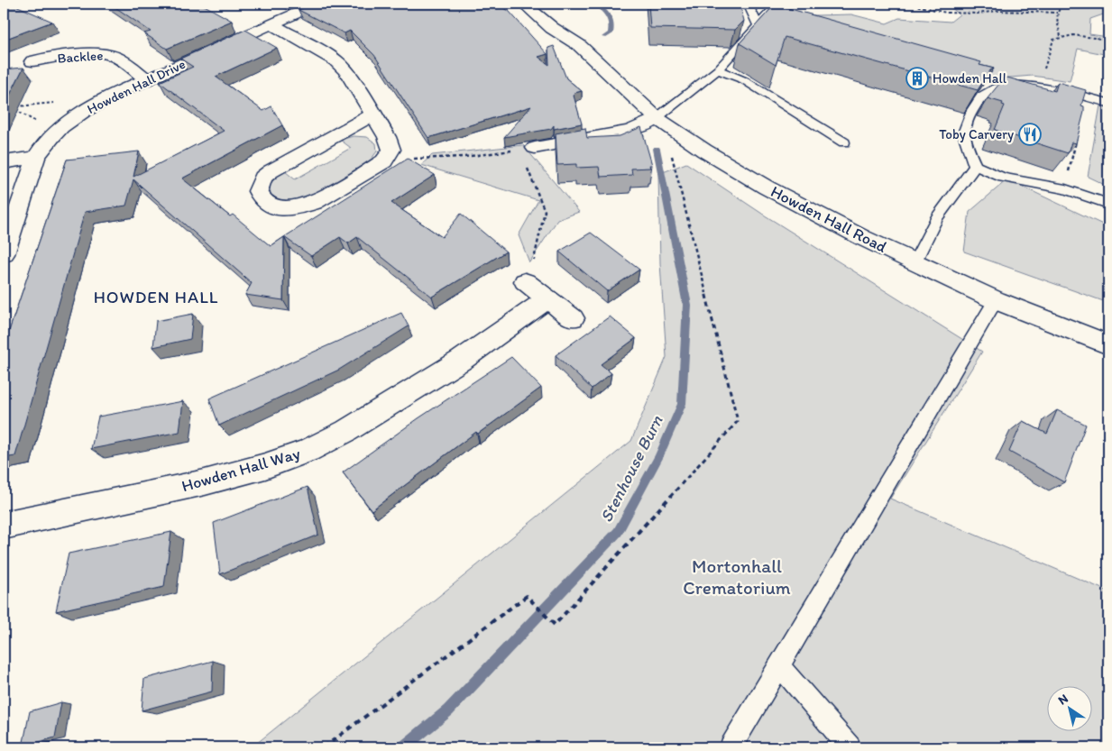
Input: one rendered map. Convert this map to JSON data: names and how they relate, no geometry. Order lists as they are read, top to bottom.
{
  "streets": {
    "street": [
      "Backlee",
      "Howden Hall Drive",
      "Howden Hall Road",
      "Howden Hall Way"
    ]
  },
  "crossings": [
    ["Backlee", "Howden Hall Drive"]
  ],
  "districts": ["HOWDEN HALL"],
  "water": ["Stenhouse Burn"],
  "parks": ["Mortonhall Crematorium"],
  "places": {
    "building": ["Howden Hall"],
    "restaurant": ["Toby Carvery"]
  },
  "north": "top left"
}
